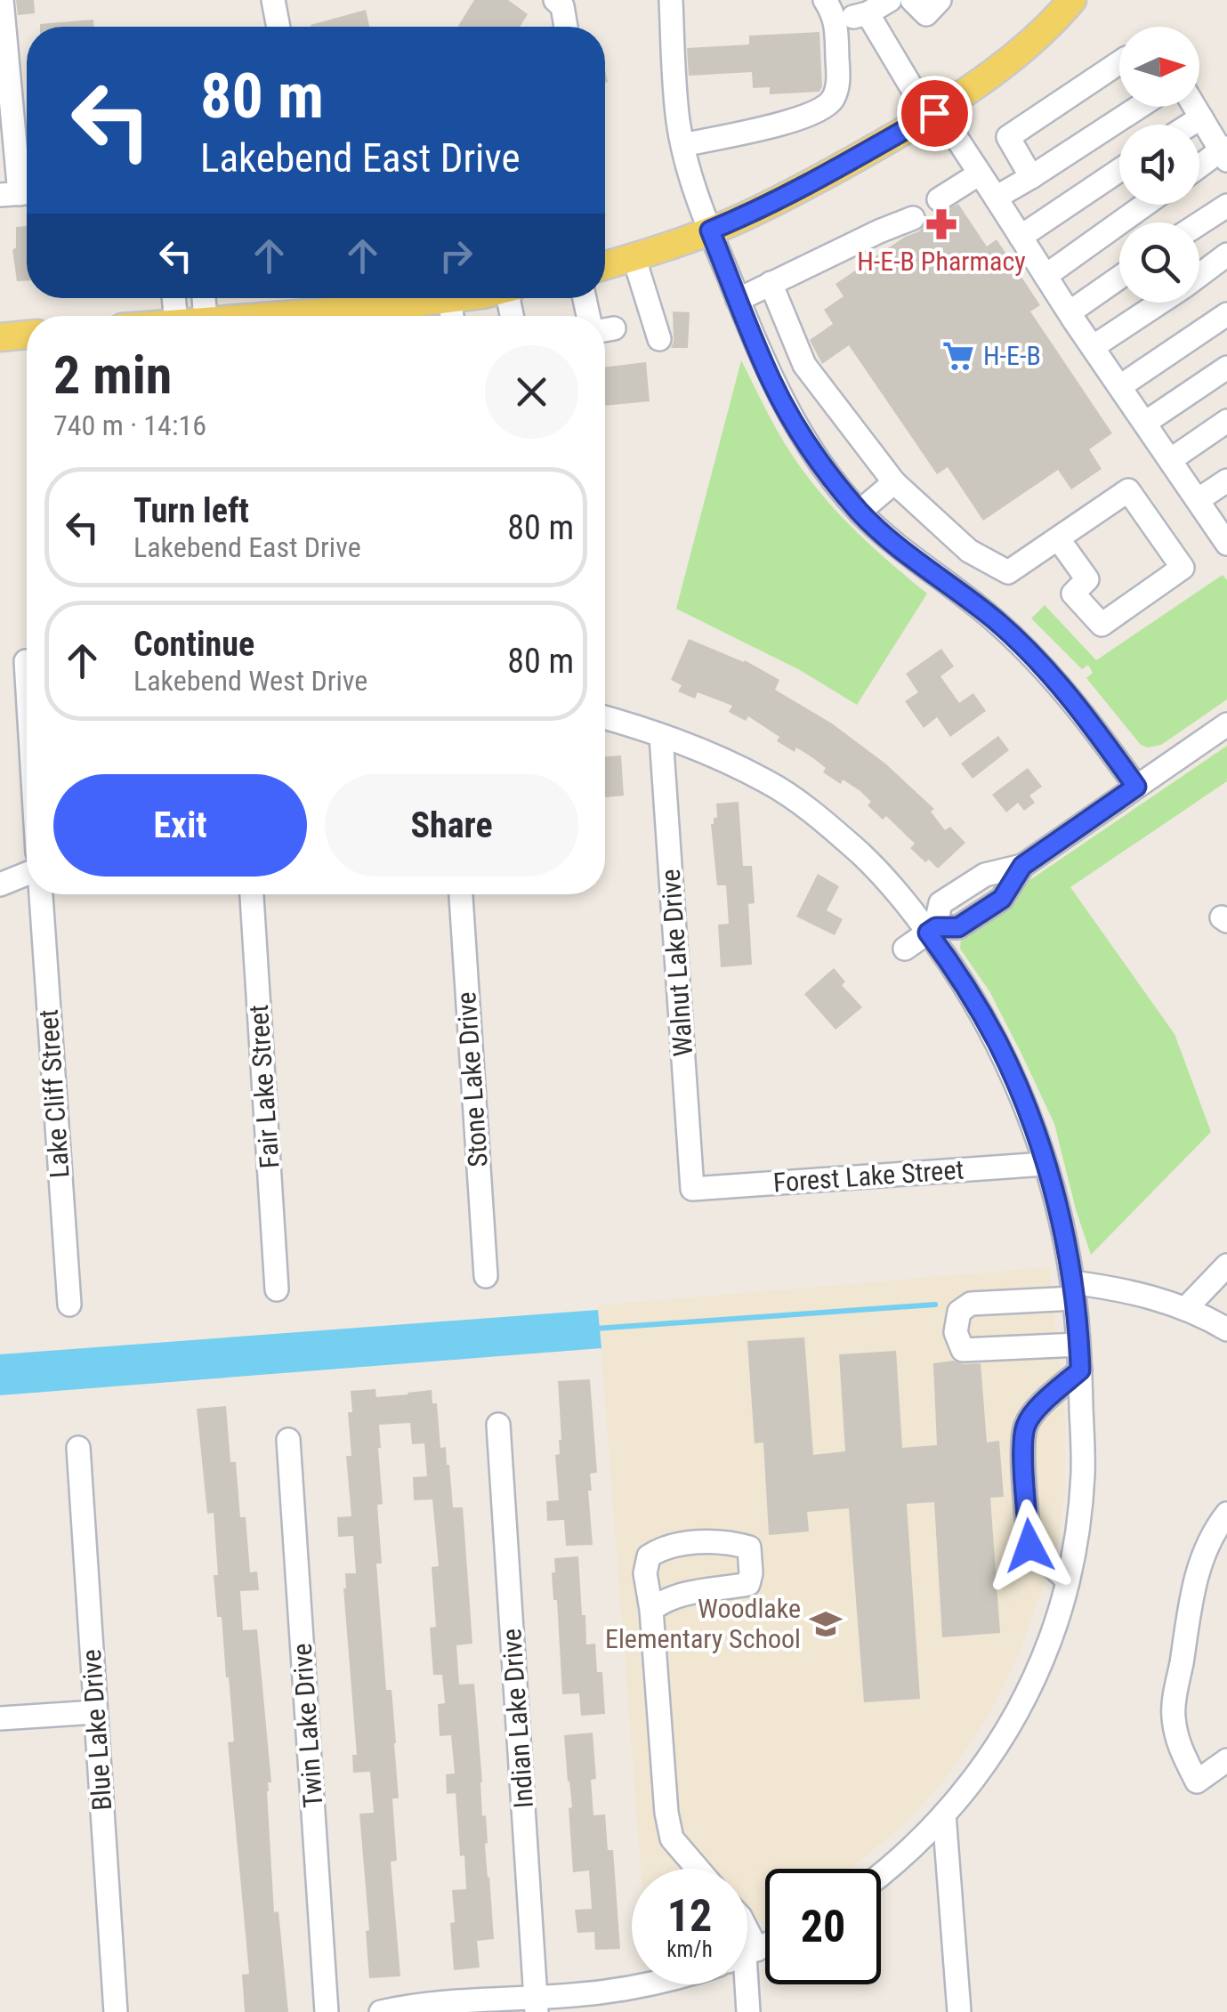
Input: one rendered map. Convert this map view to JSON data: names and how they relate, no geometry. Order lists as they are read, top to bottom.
{
  "streets": {
    "street": [
      "Walnut Lake Drive",
      "Stone Lake Drive",
      "Fair Lake Street",
      "Lake Cliff Street",
      "Forest Lake Street",
      "Indian Lake Drive",
      "Twin Lake Drive",
      "Blue Lake Drive"
    ]
  },
  "crossings": [
    ["Walnut Lake Drive", "Forest Lake Street"]
  ],
  "places": {
    "pharmacy": ["H-E-B Pharmacy"],
    "supermarket": ["H-E-B"],
    "school or university": ["Woodlake Elementary School"]
  },
  "north": "right",
  "page": {
    "turn": ["80 m", "Lakebend East Drive"],
    "heading": ["2 min", "740 m · 14:16"],
    "list": [
      {
        "name": "Turn left",
        "note": "Lakebend East Drive",
        "value": "80 m"
      },
      {
        "name": "Continue",
        "note": "Lakebend West Drive",
        "value": "80 m"
      }
    ],
    "buttons": ["Exit", "Share"],
    "speed": "12 km/h",
    "limit": "20"
  }
}
